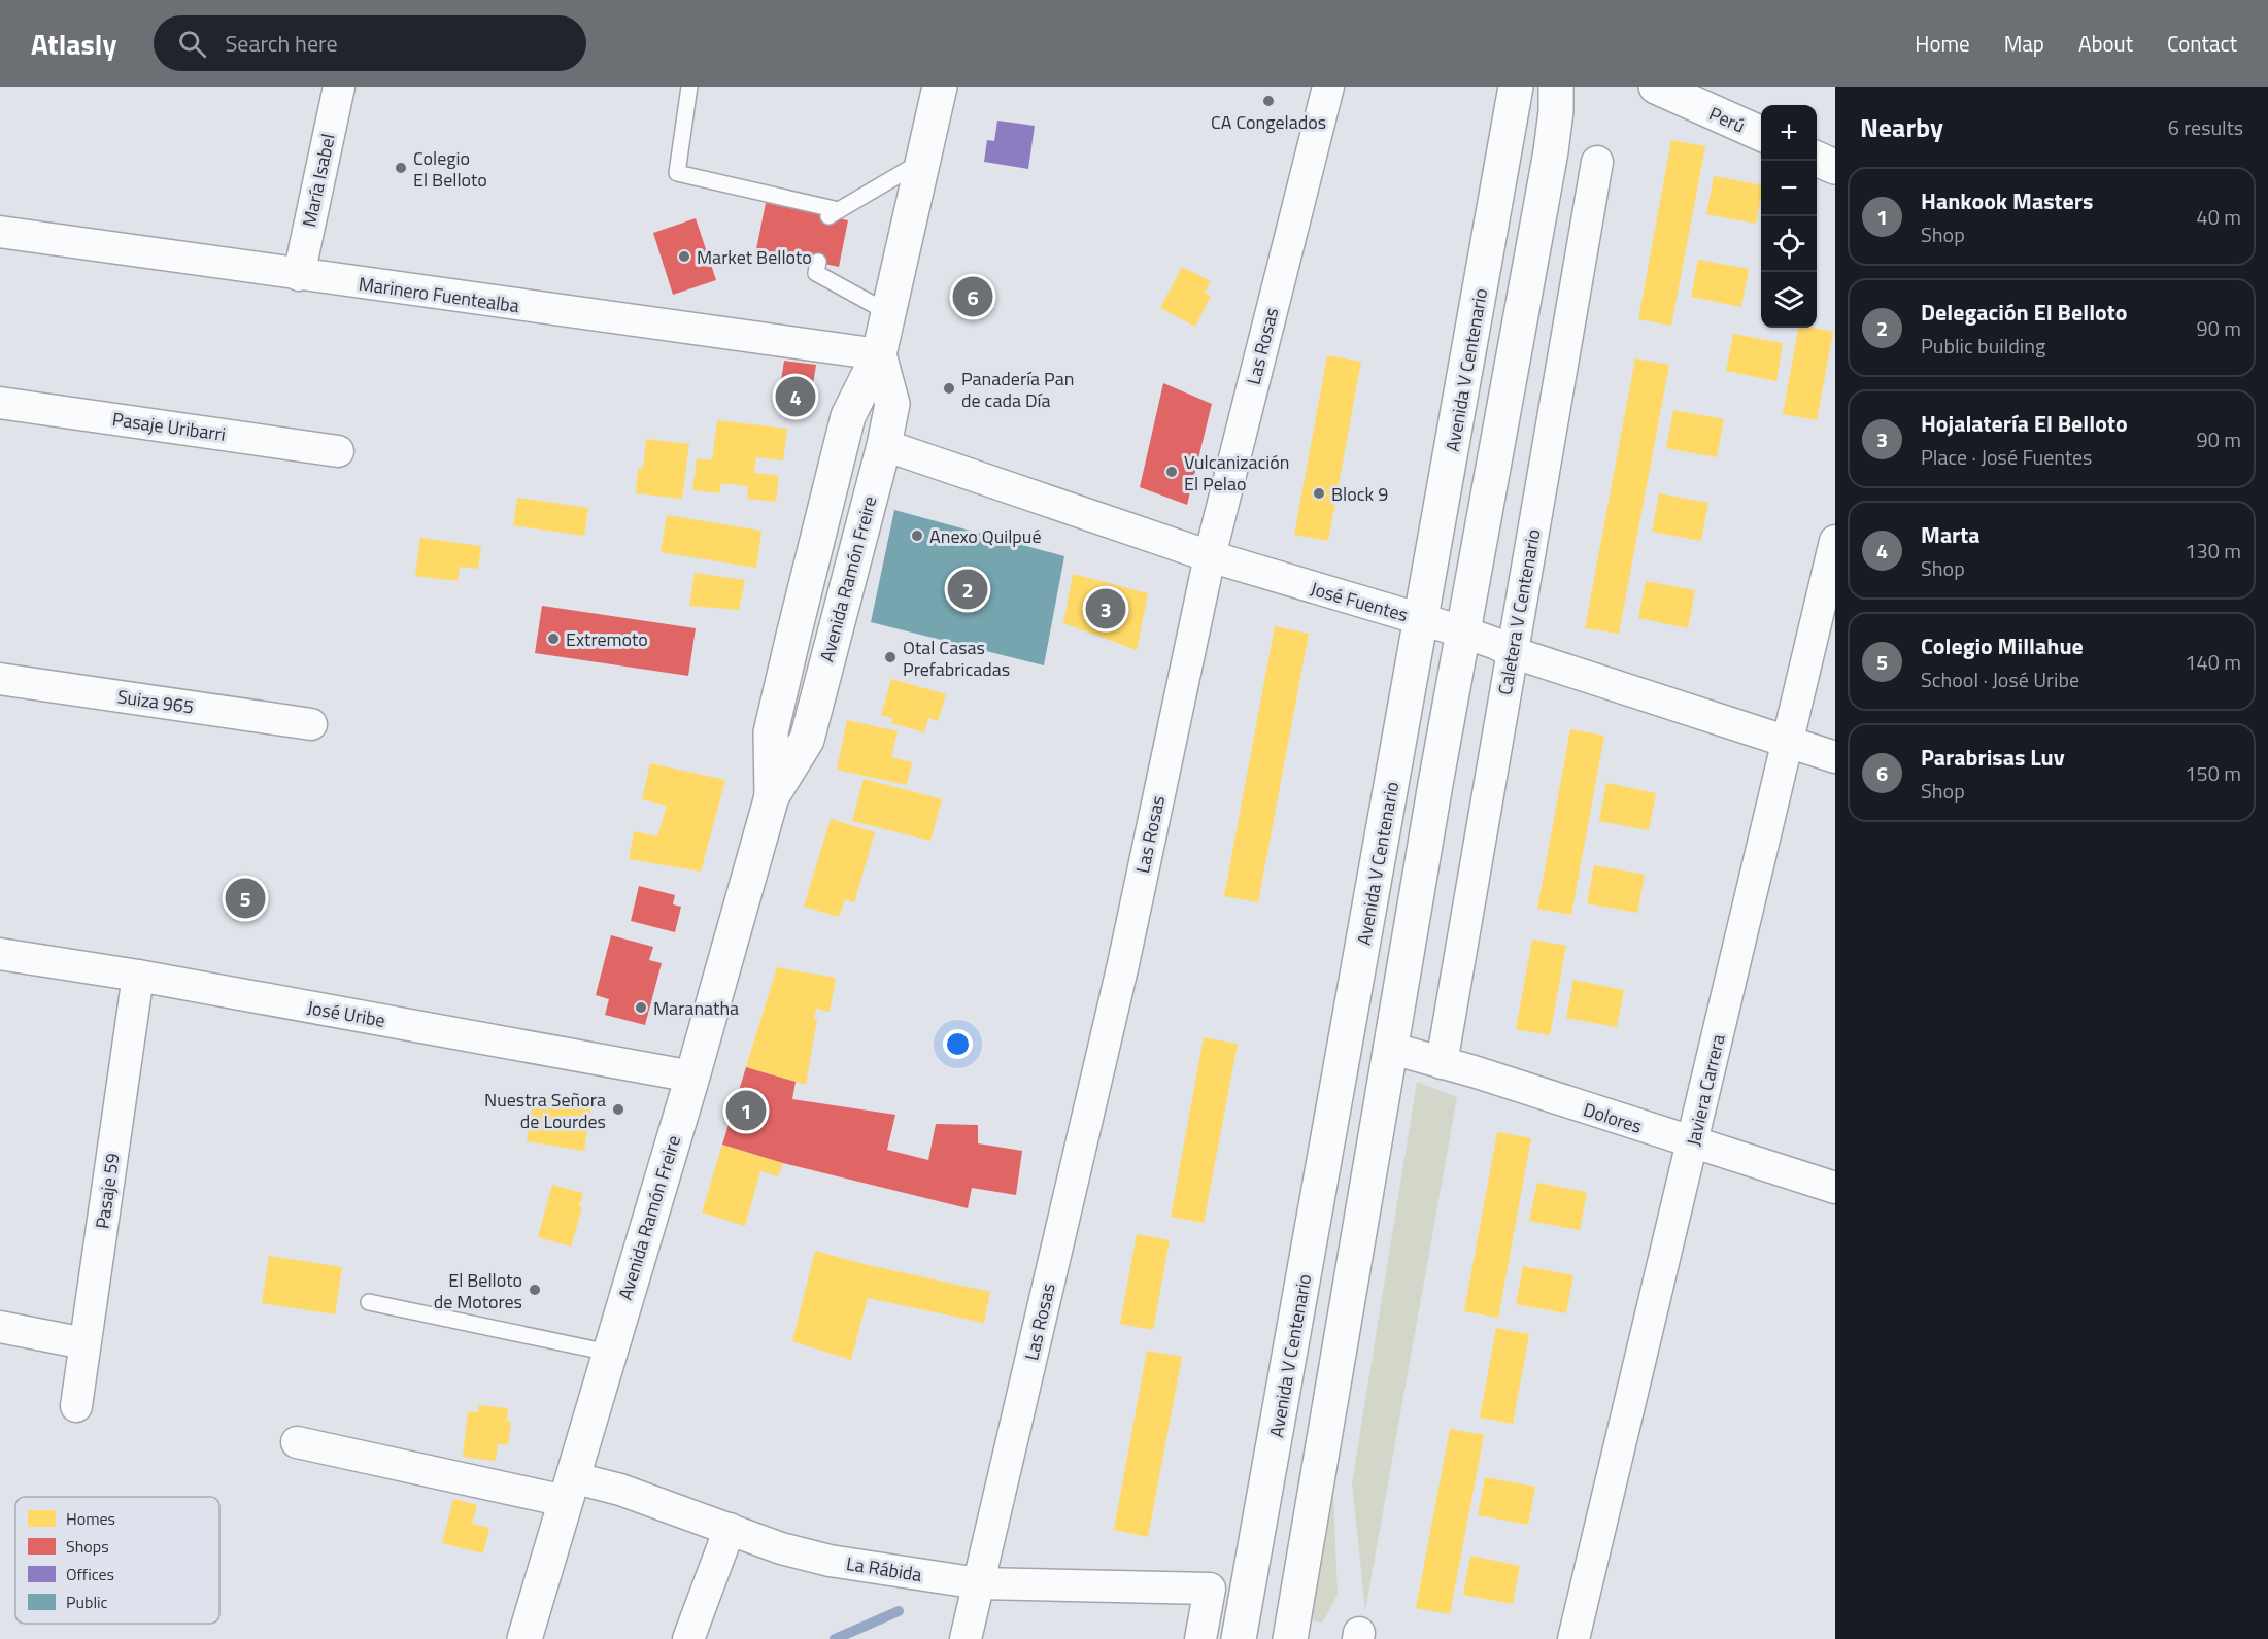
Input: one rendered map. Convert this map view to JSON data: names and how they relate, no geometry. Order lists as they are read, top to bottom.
{
  "streets": {
    "main road": ["Perú", "Avenida V Centenario", "Avenida Ramón Freire"],
    "street": [
      "María Isabel",
      "Marinero Fuentealba",
      "Las Rosas",
      "Pasaje Uribarri",
      "José Fuentes",
      "Caletera V Centenario",
      "Suiza 965",
      "José Uribe",
      "Javiera Carrera",
      "Dolores",
      "Pasaje 59",
      "La Rábida"
    ]
  },
  "crossings": [
    ["María Isabel", "Marinero Fuentealba"],
    ["Marinero Fuentealba", "Avenida Ramón Freire"],
    ["Las Rosas", "José Fuentes"],
    ["Las Rosas", "La Rábida"],
    ["Avenida V Centenario", "José Fuentes"],
    ["Avenida Ramón Freire", "José Fuentes"],
    ["Avenida Ramón Freire", "José Uribe"],
    ["Avenida Ramón Freire", "La Rábida"],
    ["José Fuentes", "Caletera V Centenario"],
    ["José Fuentes", "Javiera Carrera"],
    ["Caletera V Centenario", "Dolores"],
    ["José Uribe", "Pasaje 59"],
    ["Javiera Carrera", "Dolores"]
  ],
  "places": [
    "CA Congelados",
    "Colegio El Belloto",
    "Market Belloto",
    "Panadería Pan de cada Día",
    "Vulcanización El Pelao",
    "Block 9",
    "Anexo Quilpué",
    "Extremoto",
    "Otal Casas Prefabricadas",
    "Maranatha",
    "Nuestra Señora de Lourdes",
    "El Belloto de Motores"
  ],
  "legend": [
    "Homes",
    "Shops",
    "Offices",
    "Public"
  ],
  "page": {
    "header": "Atlasly",
    "search": "Search here",
    "nav": [
      "Home",
      "Map",
      "About",
      "Contact"
    ],
    "heading": ["Nearby", "6 results"],
    "map_buttons": ["+", "−"],
    "list": [
      {
        "mark": "1",
        "name": "Hankook Masters",
        "note": "Shop",
        "value": "40 m"
      },
      {
        "mark": "2",
        "name": "Delegación El Belloto",
        "note": "Public building",
        "value": "90 m"
      },
      {
        "mark": "3",
        "name": "Hojalatería El Belloto",
        "note": "Place · José Fuentes",
        "value": "90 m"
      },
      {
        "mark": "4",
        "name": "Marta",
        "note": "Shop",
        "value": "130 m"
      },
      {
        "mark": "5",
        "name": "Colegio Millahue",
        "note": "School · José Uribe",
        "value": "140 m"
      },
      {
        "mark": "6",
        "name": "Parabrisas Luv",
        "note": "Shop",
        "value": "150 m"
      }
    ],
    "pins": [
      "6",
      "4",
      "2",
      "3",
      "5",
      "1"
    ]
  }
}
